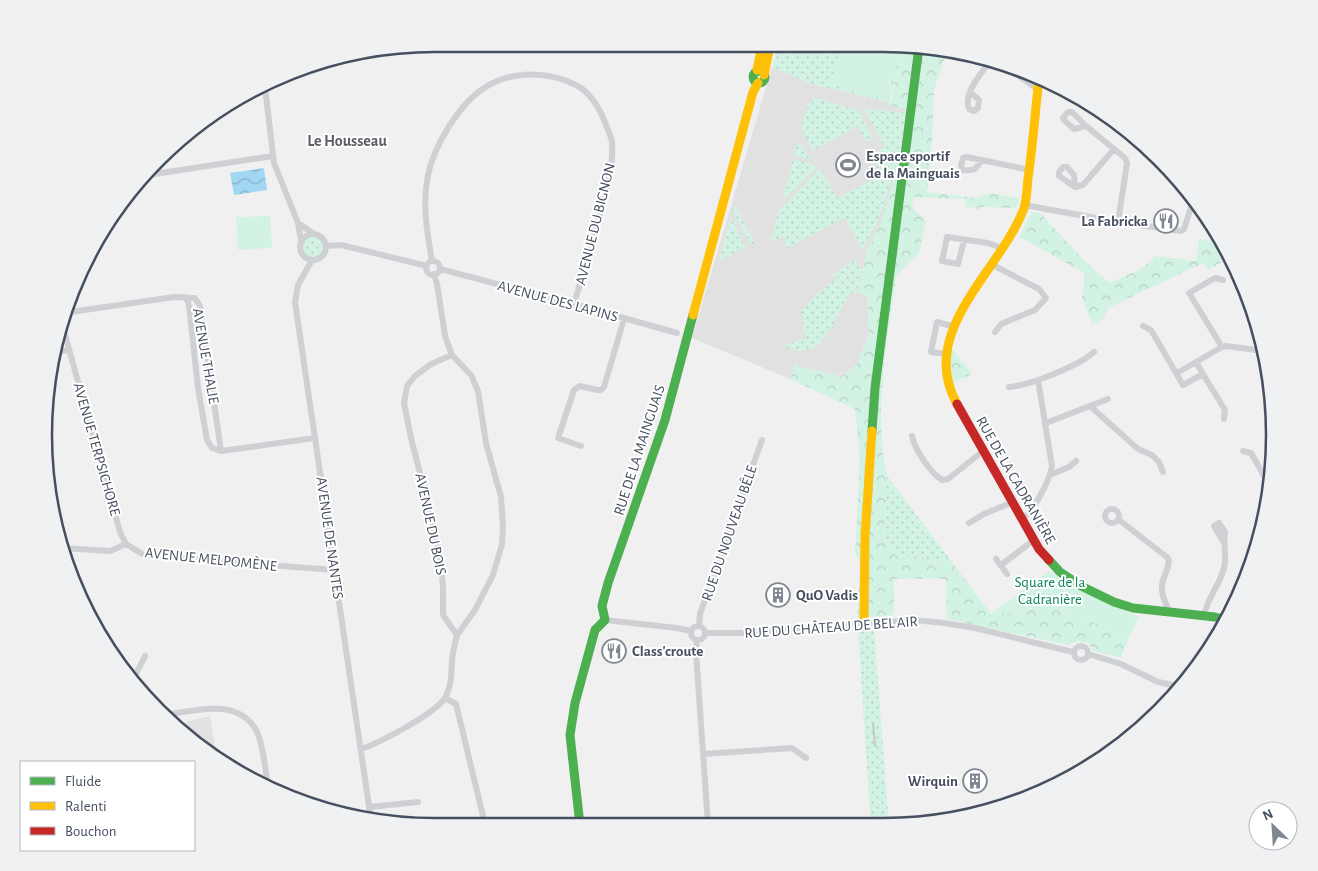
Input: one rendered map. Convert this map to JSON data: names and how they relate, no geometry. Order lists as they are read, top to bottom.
{
  "streets": {
    "street": [
      "AVENUE DU BIGNON",
      "AVENUE DES LAPINS",
      "AVENUE THALIE",
      "AVENUE TERPSICHORE",
      "RUE DE LA MAINGUAIS",
      "RUE DE LA CADRANIÈRE",
      "AVENUE DU BOIS",
      "RUE DU NOUVEAU BÊLE",
      "AVENUE DE NANTES",
      "AVENUE MELPOMÈNE",
      "RUE DU CHÂTEAU DE BEL AIR"
    ]
  },
  "crossings": [
    ["AVENUE DU BIGNON", "AVENUE DES LAPINS"],
    ["AVENUE TERPSICHORE", "AVENUE MELPOMÈNE"],
    ["RUE DU NOUVEAU BÊLE", "RUE DU CHÂTEAU DE BEL AIR"],
    ["AVENUE DE NANTES", "AVENUE MELPOMÈNE"]
  ],
  "districts": ["Le Housseau"],
  "parks": ["Square de la Cadranière"],
  "places": {
    "sports": ["Espace sportif de la Mainguais"],
    "restaurant": ["La Fabricka", "Class'croute"],
    "building": ["QuO Vadis", "Wirquin"]
  },
  "legend": ["Fluide", "Ralenti", "Bouchon"],
  "north": "top left"
}
